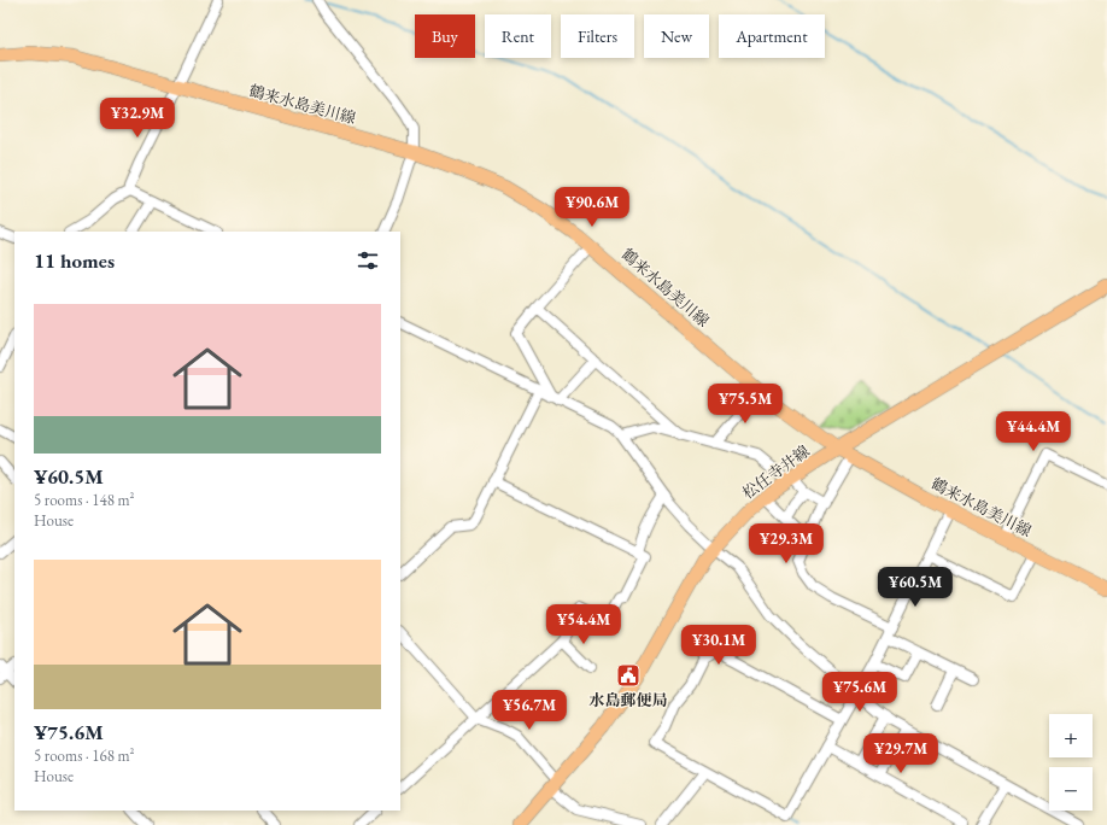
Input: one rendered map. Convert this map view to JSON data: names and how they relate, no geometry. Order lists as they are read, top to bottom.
{
  "streets": {
    "main road": ["鶴来水島美川線", "松任寺井線"]
  },
  "crossings": [
    ["鶴来水島美川線", "松任寺井線"]
  ],
  "places": {
    "public building": ["水島郵便局"]
  },
  "page": {
    "chip": [
      "Buy",
      "Rent",
      "Filters",
      "New",
      "Apartment"
    ],
    "price": [
      "¥32.9M",
      "¥90.6M",
      "¥75.5M",
      "¥44.4M",
      "¥29.3M",
      "¥60.5M",
      "¥54.4M",
      "¥30.1M",
      "¥75.6M",
      "¥56.7M",
      "¥29.7M"
    ],
    "heading": "11 homes",
    "list": [
      {
        "name": "¥60.5M",
        "note": "5 rooms · 148 m² · House"
      },
      {
        "name": "¥75.6M",
        "note": "5 rooms · 168 m² · House"
      }
    ],
    "map_buttons": ["+", "−"]
  }
}
